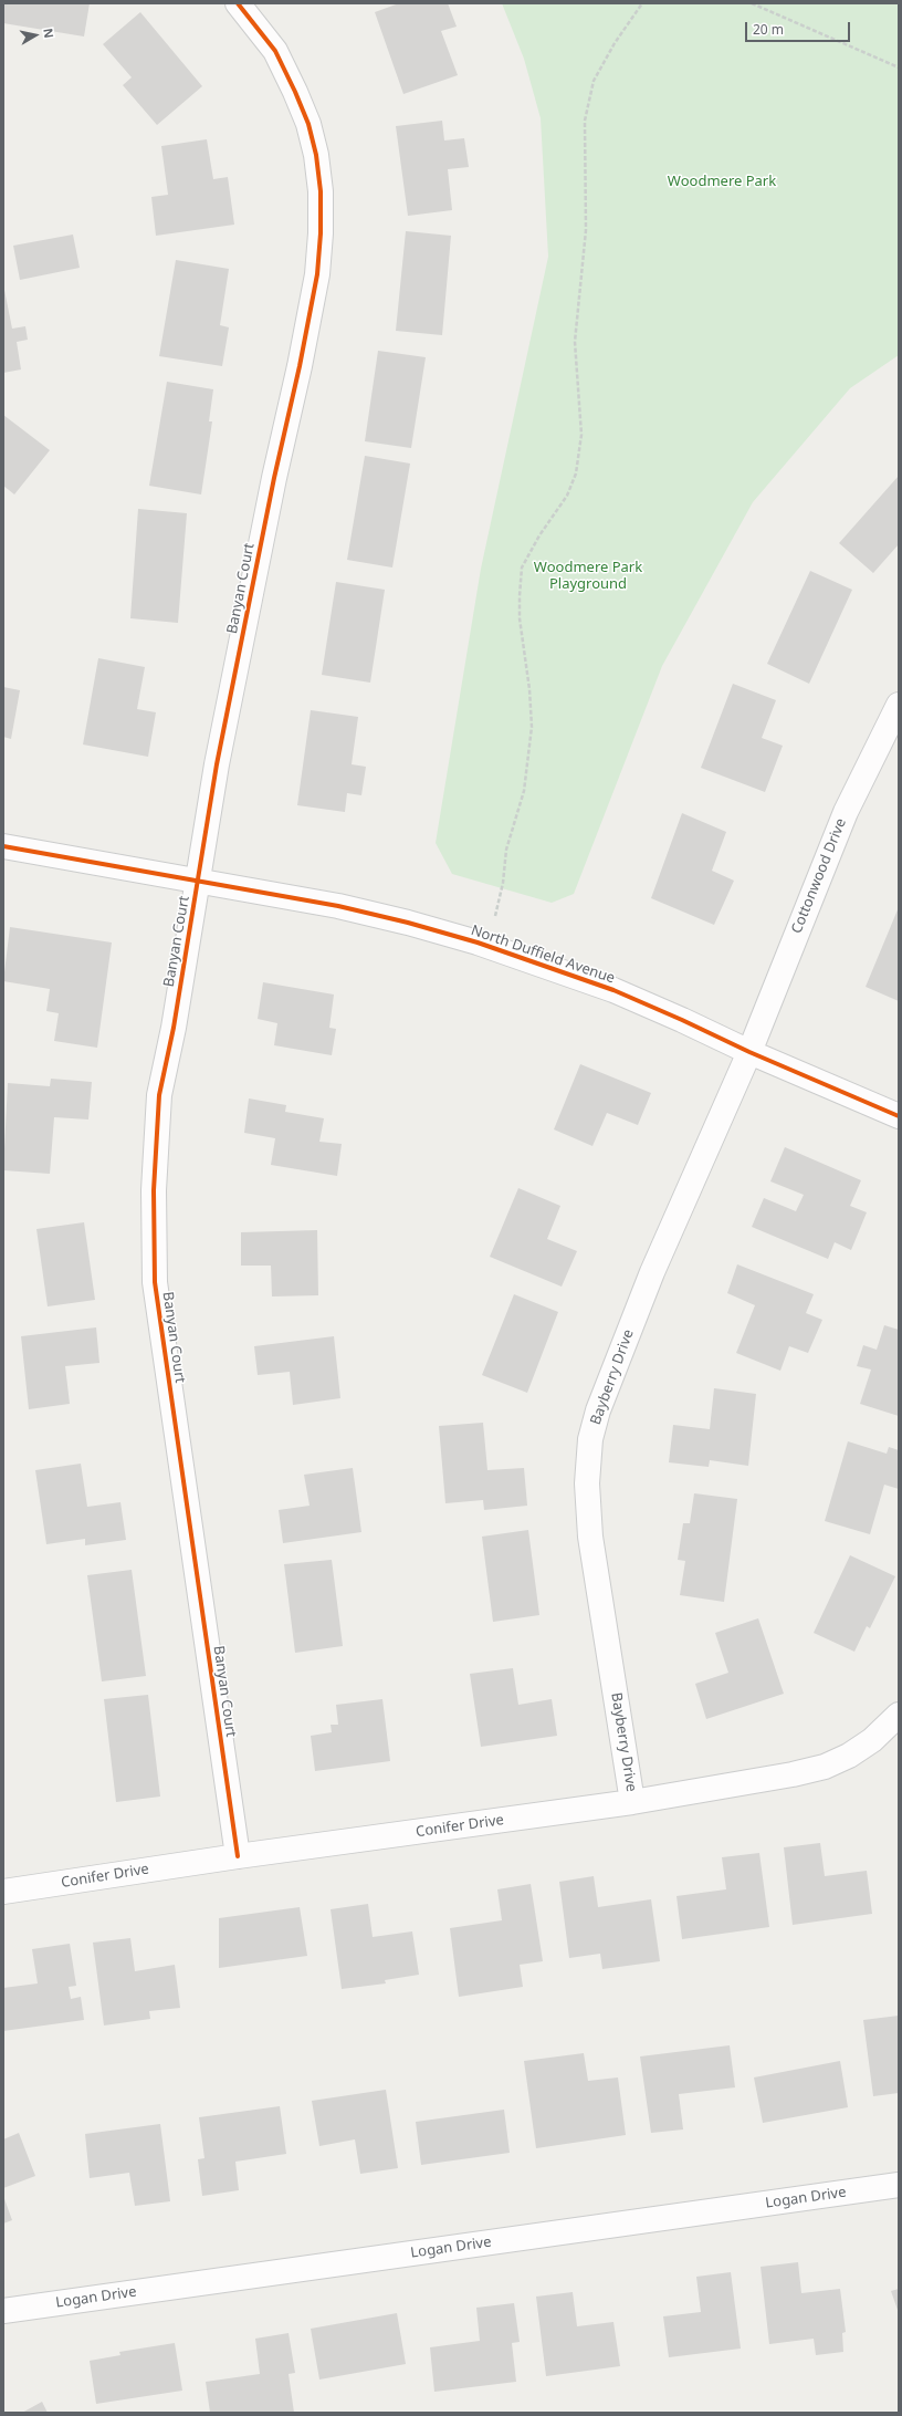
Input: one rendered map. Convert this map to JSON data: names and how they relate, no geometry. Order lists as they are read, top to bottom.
{
  "streets": {
    "street": [
      "Banyan Court",
      "Cottonwood Drive",
      "North Duffield Avenue",
      "Bayberry Drive",
      "Conifer Drive",
      "Logan Drive"
    ]
  },
  "crossings": [
    ["Banyan Court", "North Duffield Avenue"],
    ["Banyan Court", "Conifer Drive"],
    ["Cottonwood Drive", "North Duffield Avenue"],
    ["Cottonwood Drive", "Bayberry Drive"],
    ["North Duffield Avenue", "Bayberry Drive"],
    ["Bayberry Drive", "Conifer Drive"]
  ],
  "parks": ["Woodmere Park", "Woodmere Park Playground"],
  "scale_bar": "20 m",
  "north": "right"
}
